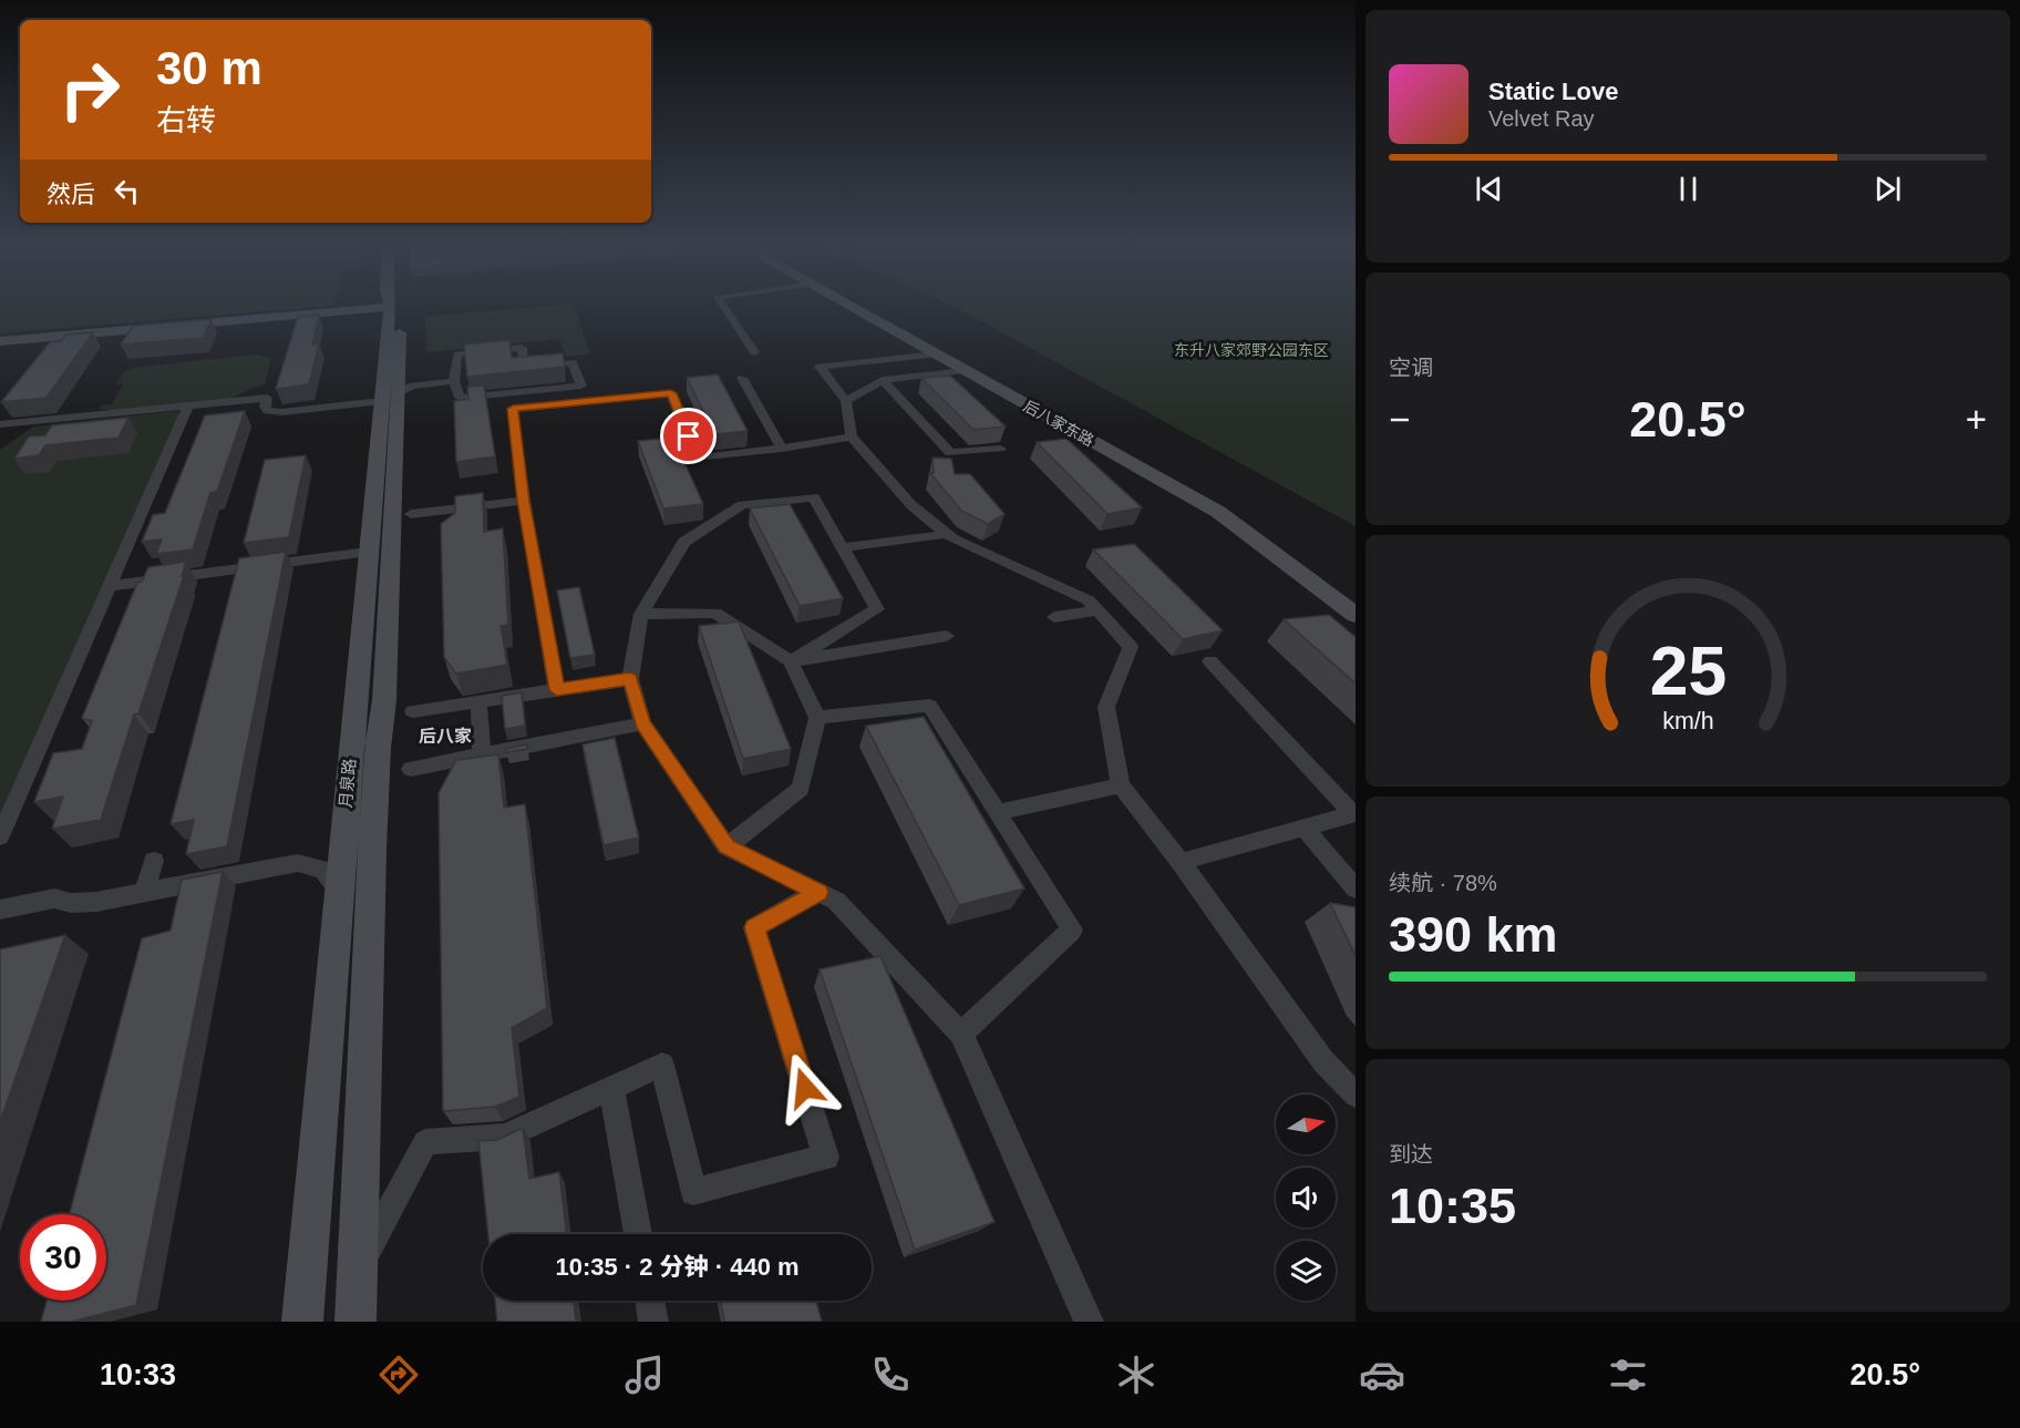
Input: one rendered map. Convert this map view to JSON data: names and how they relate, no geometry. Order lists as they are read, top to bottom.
{
  "streets": {
    "main road": ["后八家东路", "月泉路"]
  },
  "districts": ["后八家"],
  "parks": ["东升八家郊野公园东区"],
  "north": "right",
  "page": {
    "turn": ["30 m", "右转"],
    "song": ["Static Love", "Velvet Ray"],
    "then": "然后",
    "tile": [
      "空调",
      ["续航 · 78%", "390 km"],
      ["到达", "10:35"]
    ],
    "heat": ["−", "20.5°", "+"],
    "limit": "30",
    "trip": "10:35 · 2 分钟 · 440 m",
    "tabs": ["10:33", "20.5°"],
    "gauge": ["25", "km/h"]
  }
}
